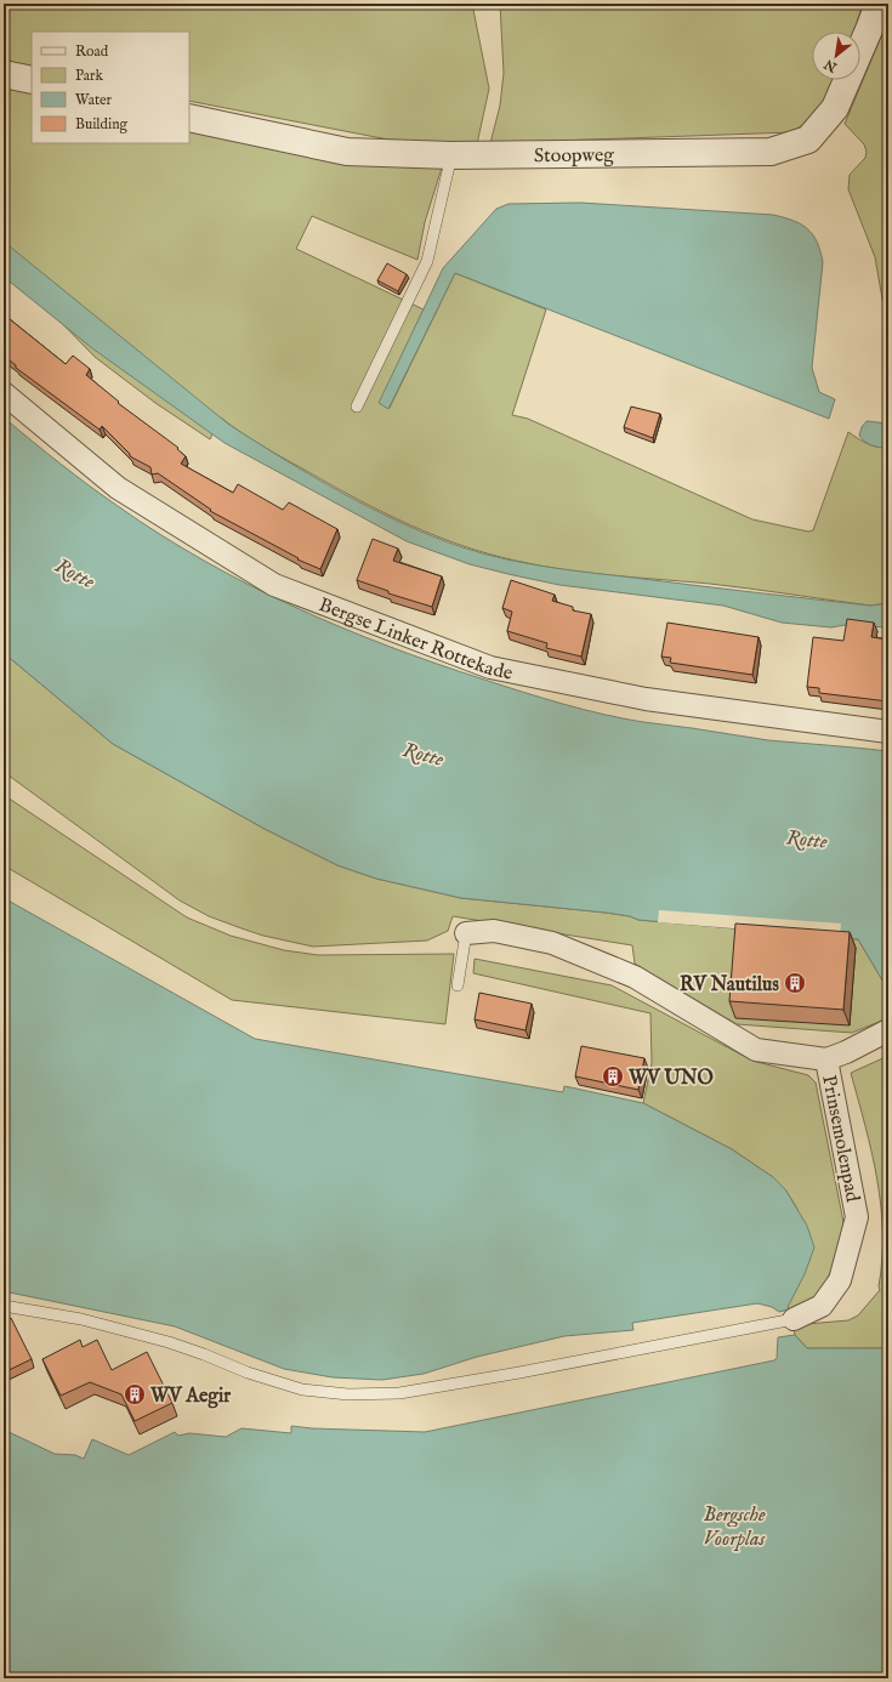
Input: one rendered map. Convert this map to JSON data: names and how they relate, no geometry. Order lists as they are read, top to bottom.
{
  "streets": {
    "street": ["Stoopweg", "Bergse Linker Rottekade", "Prinsemolenpad"]
  },
  "water": ["Rotte", "Bergsche Voorplas"],
  "places": {
    "building": ["RV Nautilus", "WV UNO", "WV Aegir"]
  },
  "legend": [
    "Road",
    "Park",
    "Water",
    "Building"
  ],
  "north": "bottom left"
}
